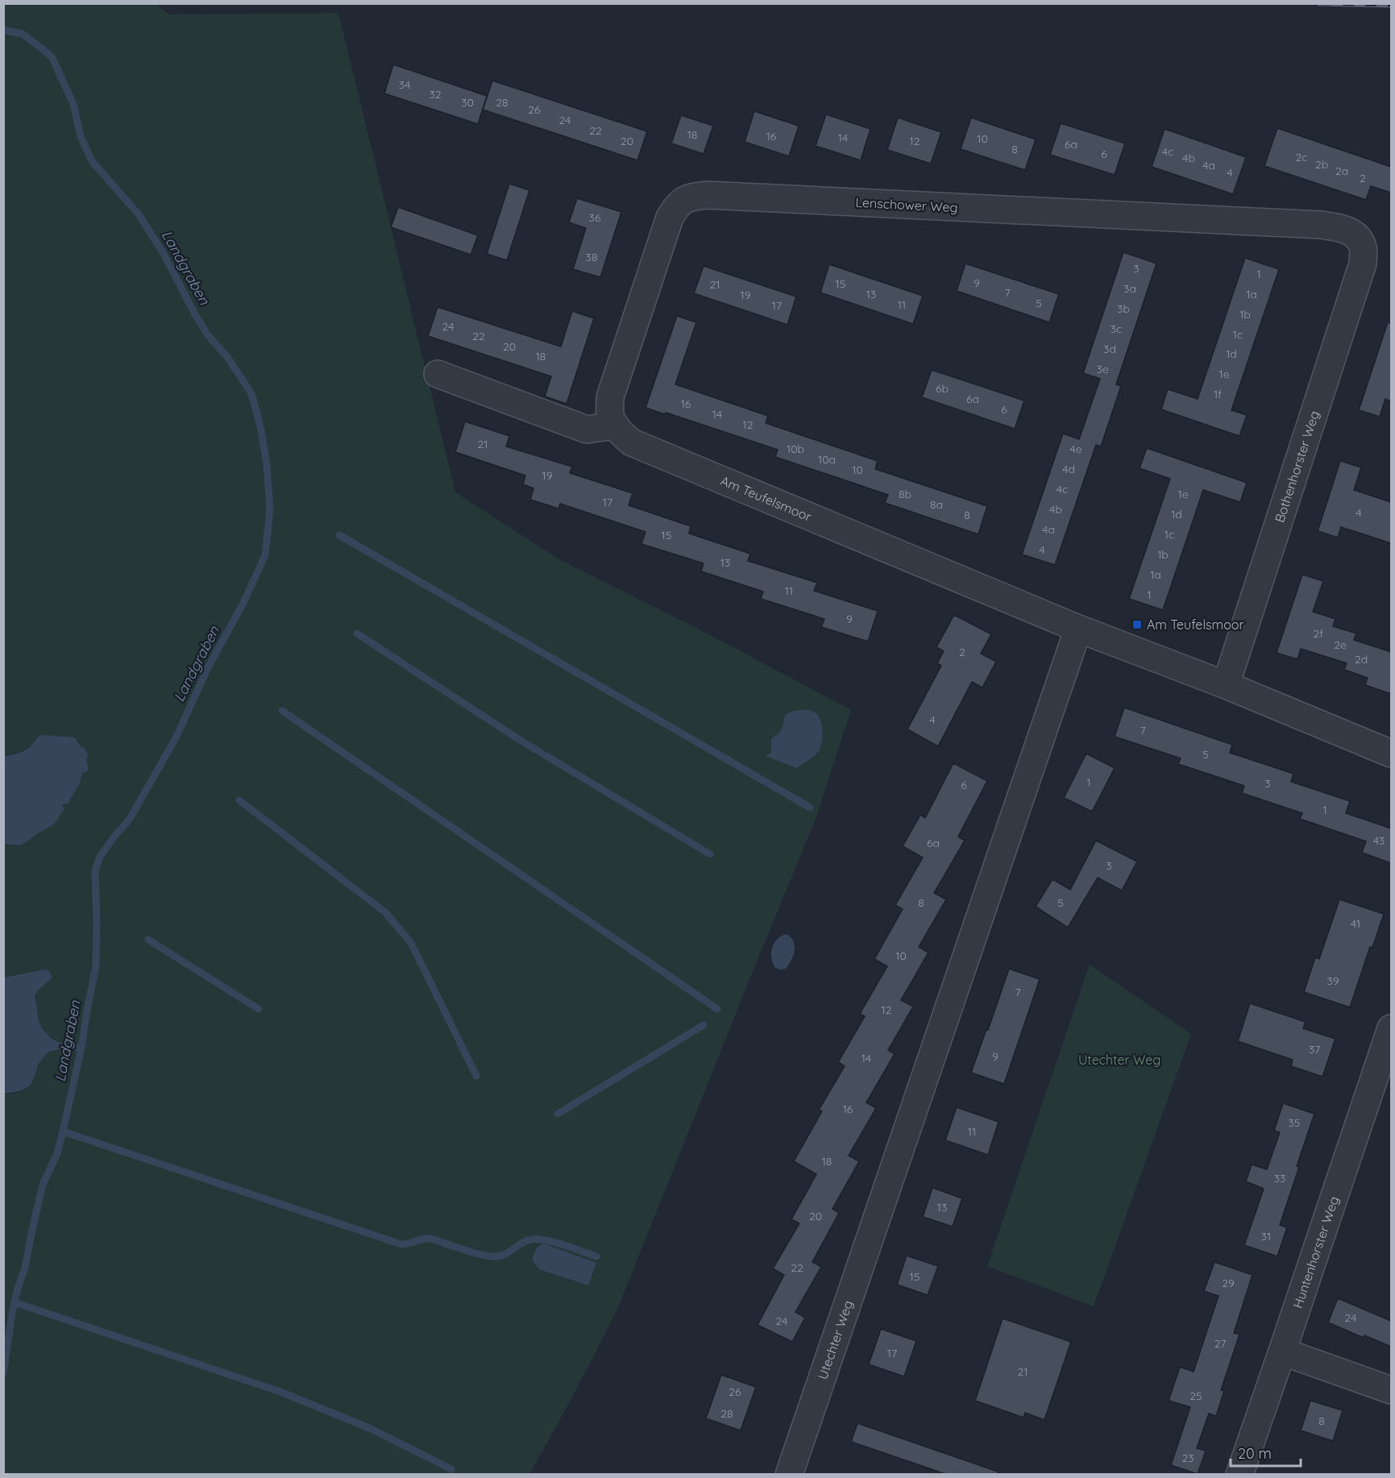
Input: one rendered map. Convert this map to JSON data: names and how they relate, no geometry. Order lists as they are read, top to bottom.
{
  "streets": {
    "street": [
      "Lenschower Weg",
      "Bothenhorster Weg",
      "Am Teufelsmoor",
      "Huntenhorster Weg",
      "Utechter Weg"
    ]
  },
  "crossings": [
    ["Lenschower Weg", "Bothenhorster Weg"],
    ["Lenschower Weg", "Am Teufelsmoor"],
    ["Bothenhorster Weg", "Am Teufelsmoor"],
    ["Am Teufelsmoor", "Utechter Weg"]
  ],
  "water": ["Landgraben"],
  "parks": ["Utechter Weg"],
  "places": {
    "transit": ["Am Teufelsmoor"]
  },
  "house_numbers": [
    "34",
    "32",
    "30",
    "28",
    "26",
    "24",
    "22",
    "18",
    "16",
    "14",
    "10",
    "20",
    "12",
    "6a",
    "8",
    "4c",
    "6",
    "2c",
    "4b",
    "2b",
    "4a",
    "2a",
    "4",
    "2",
    "36",
    "38",
    "3",
    "1",
    "9",
    "15",
    "21",
    "3a",
    "7",
    "13",
    "1a",
    "19",
    "5",
    "11",
    "17",
    "3b",
    "1b",
    "24",
    "3c",
    "1c",
    "22",
    "20",
    "3d",
    "1d",
    "18",
    "3e",
    "1e",
    "6b",
    "1f",
    "6a",
    "16",
    "6",
    "14",
    "12",
    "21",
    "10b",
    "4e",
    "10a",
    "4d",
    "10",
    "19",
    "4c",
    "8b",
    "1e",
    "17",
    "8a",
    "4b",
    "4",
    "1d",
    "8",
    "4a",
    "1c",
    "15",
    "4",
    "1b",
    "13",
    "1a",
    "11",
    "1",
    "9",
    "2f",
    "2e",
    "2",
    "2d",
    "4",
    "7",
    "5",
    "1",
    "3",
    "6",
    "1",
    "43",
    "6a",
    "3",
    "8",
    "5",
    "41",
    "10",
    "39",
    "7",
    "12",
    "37",
    "9",
    "14",
    "16",
    "35",
    "11",
    "18",
    "33",
    "13",
    "20",
    "31",
    "22",
    "15",
    "29",
    "24",
    "24",
    "27",
    "17",
    "21",
    "26",
    "25",
    "28",
    "8",
    "23"
  ],
  "scale_bar": "20 m"
}
